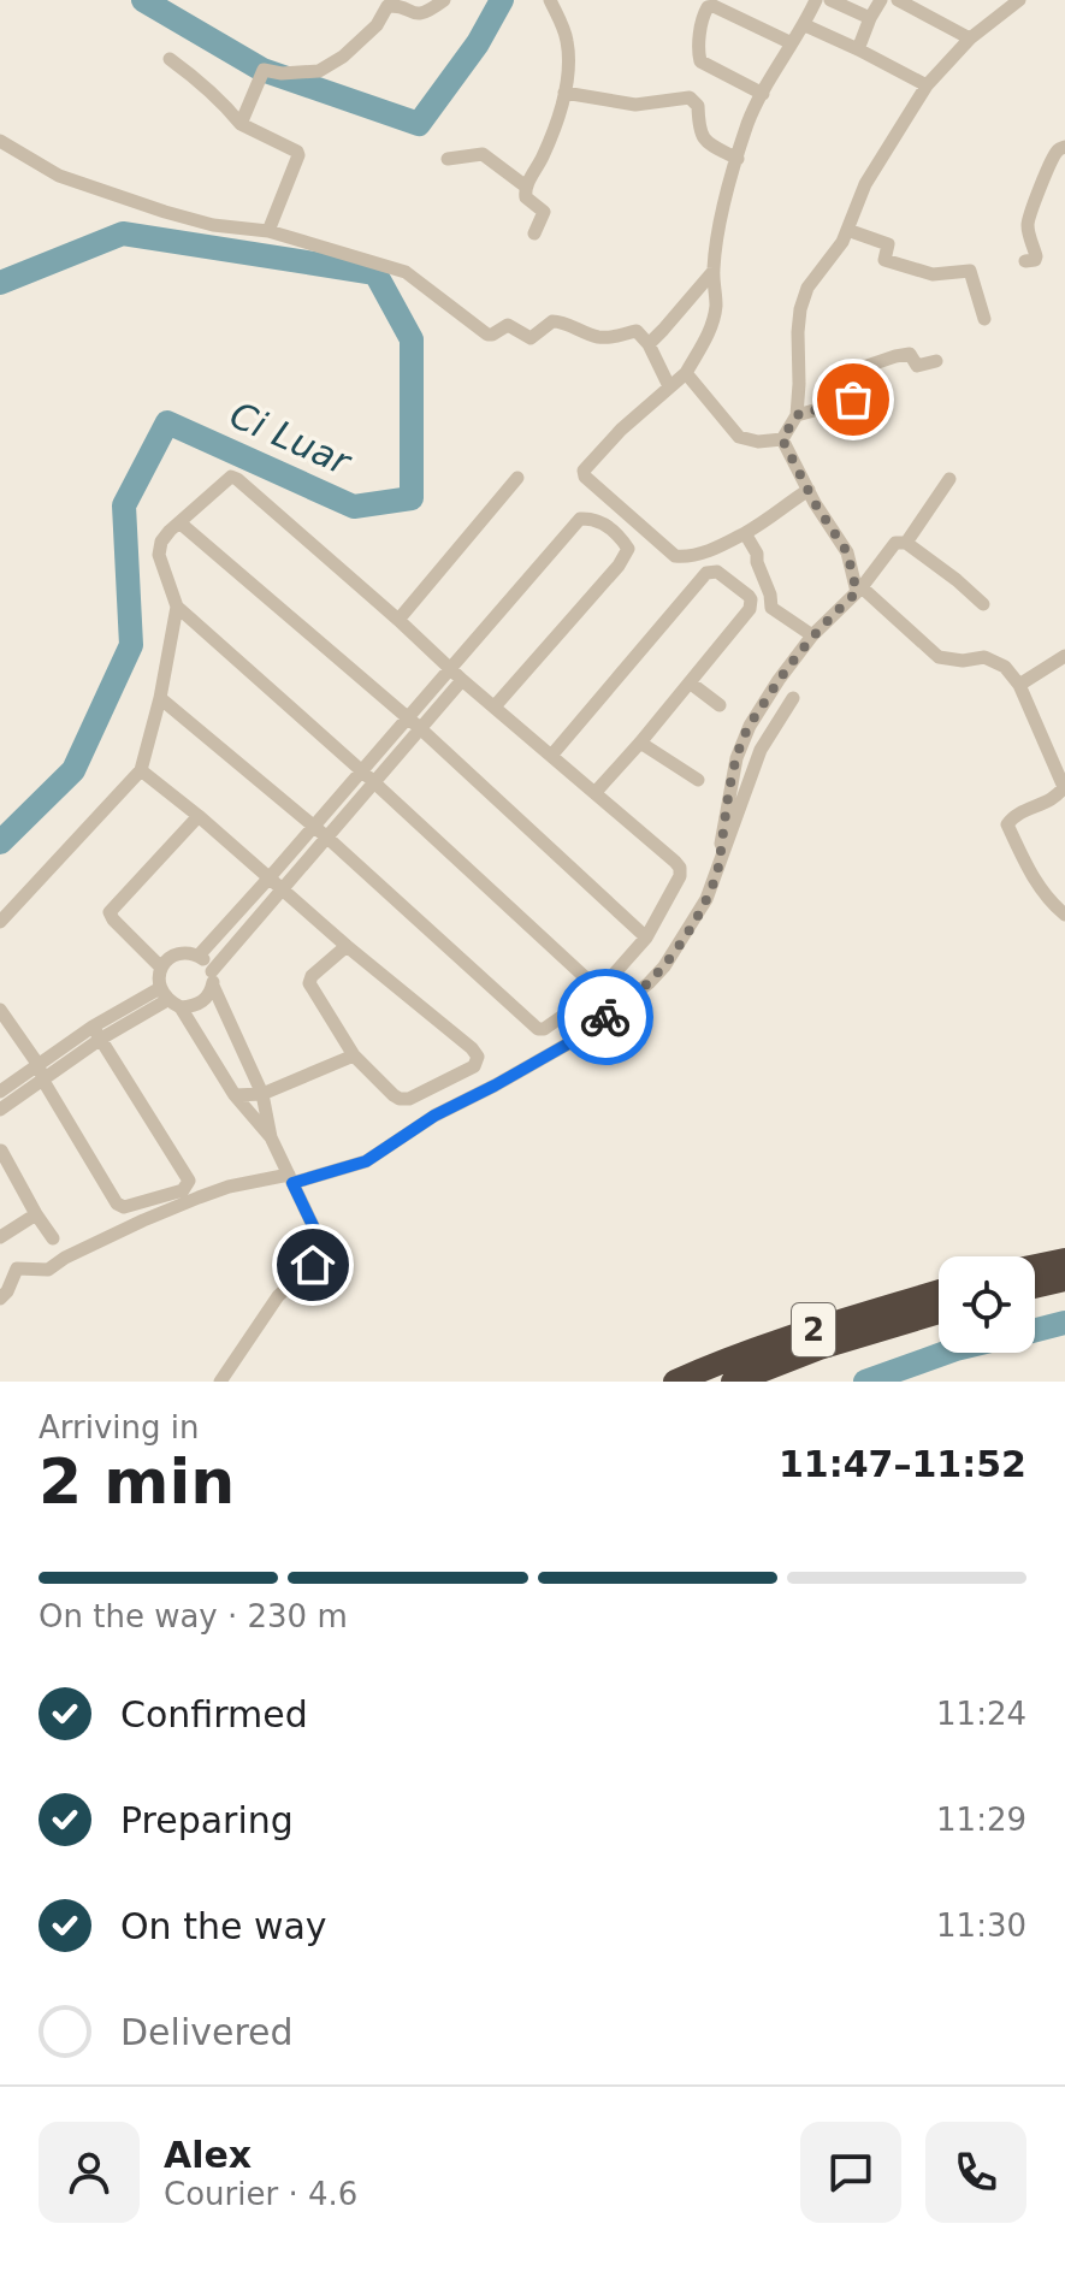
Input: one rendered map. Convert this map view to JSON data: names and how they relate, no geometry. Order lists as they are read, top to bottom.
{
  "streets": {
    "highway": ["2"]
  },
  "water": ["Ci Luar"],
  "page": {
    "heading": ["2 min", "Arriving in", "11:47–11:52"],
    "panel": ["Alex", "Courier · 4.6"],
    "bar": "On the way · 230 m",
    "list": [
      ["Confirmed", "11:24"],
      ["Preparing", "11:29"],
      ["On the way", "11:30"],
      "Delivered"
    ]
  }
}
